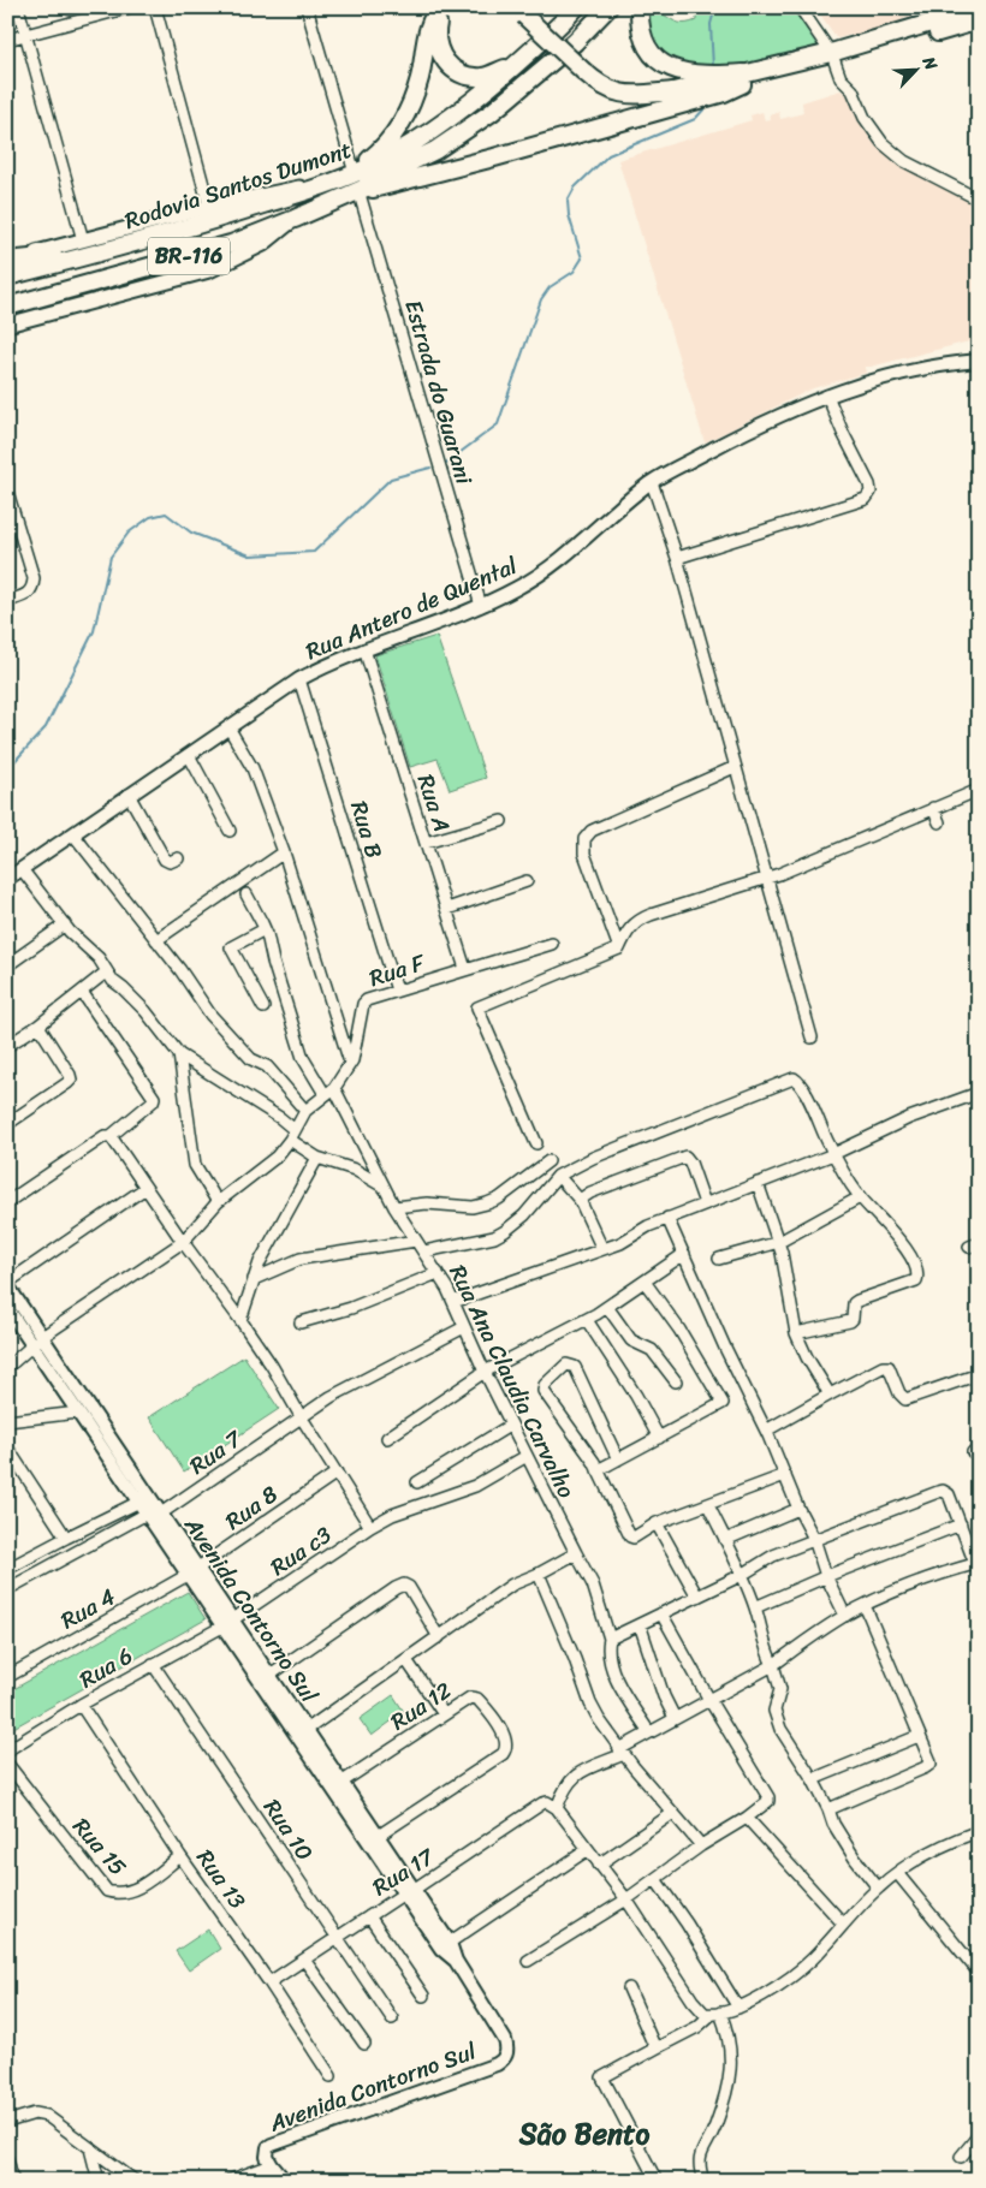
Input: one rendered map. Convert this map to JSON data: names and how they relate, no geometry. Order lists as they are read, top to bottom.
{
  "streets": {
    "main road": ["Rodovia Santos Dumont", "BR-116"],
    "street": [
      "Estrada do Guarani",
      "Rua Antero de Quental",
      "Rua A",
      "Rua B",
      "Rua F",
      "Rua Ana Claudia Carvalho",
      "Rua 7",
      "Rua 8",
      "Rua c3",
      "Rua 4",
      "Avenida Contorno Sul",
      "Rua 6",
      "Rua 12",
      "Rua 10",
      "Rua 15",
      "Rua 17",
      "Rua 13"
    ]
  },
  "crossings": [
    ["Rodovia Santos Dumont", "BR-116"],
    ["Rodovia Santos Dumont", "Estrada do Guarani"],
    ["Estrada do Guarani", "Rua Antero de Quental"],
    ["Rua Antero de Quental", "Rua A"],
    ["Rua Antero de Quental", "Rua B"],
    ["Rua A", "Rua F"],
    ["Rua B", "Rua F"],
    ["Rua F", "Rua Ana Claudia Carvalho"],
    ["Rua Ana Claudia Carvalho", "Rua 7"],
    ["Rua Ana Claudia Carvalho", "Rua c3"],
    ["Rua 7", "Avenida Contorno Sul"],
    ["Rua 8", "Rua 4"],
    ["Rua 8", "Avenida Contorno Sul"],
    ["Rua c3", "Avenida Contorno Sul"],
    ["Rua c3", "Rua 6"],
    ["Rua 4", "Avenida Contorno Sul"],
    ["Avenida Contorno Sul", "Rua 6"],
    ["Avenida Contorno Sul", "Rua 12"],
    ["Avenida Contorno Sul", "Rua 17"],
    ["Rua 6", "Rua 10"],
    ["Rua 6", "Rua 13"],
    ["Rua 10", "Rua 17"],
    ["Rua 15", "Rua 13"],
    ["Rua 17", "Rua 13"]
  ],
  "districts": ["São Bento"],
  "north": "top right"
}
